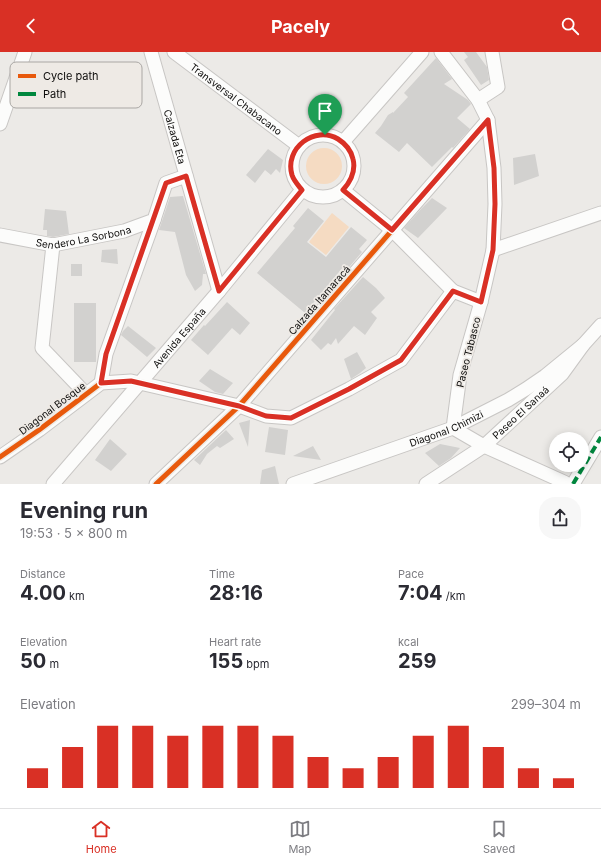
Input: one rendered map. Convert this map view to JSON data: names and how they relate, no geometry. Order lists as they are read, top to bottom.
{
  "streets": {
    "street": [
      "Transversal Chabacano",
      "Calzada Eta",
      "Sendero La Sorbona",
      "Calzada Itamaracá",
      "Avenida España",
      "Paseo Tabasco",
      "Diagonal Bosque",
      "Paseo El Sanaá",
      "Diagonal Chimizi"
    ]
  },
  "crossings": [
    ["Transversal Chabacano", "Avenida España"],
    ["Calzada Eta", "Avenida España"],
    ["Calzada Itamaracá", "Paseo Tabasco"],
    ["Paseo Tabasco", "Diagonal Chimizi"],
    ["Paseo El Sanaá", "Diagonal Chimizi"]
  ],
  "legend": ["Cycle path", "Path"],
  "page": {
    "header": "Pacely",
    "heading": ["Evening run", "19:53 · 5 × 800 m"],
    "stats": [
      ["Distance", "4.00 km"],
      ["Time", "28:16"],
      ["Pace", "7:04 /km"],
      ["Elevation", "50 m"],
      ["Heart rate", "155 bpm"],
      ["kcal", "259"]
    ],
    "chart": ["Elevation", "299–304 m"],
    "tabs": ["Home", "Map", "Saved"]
  }
}
